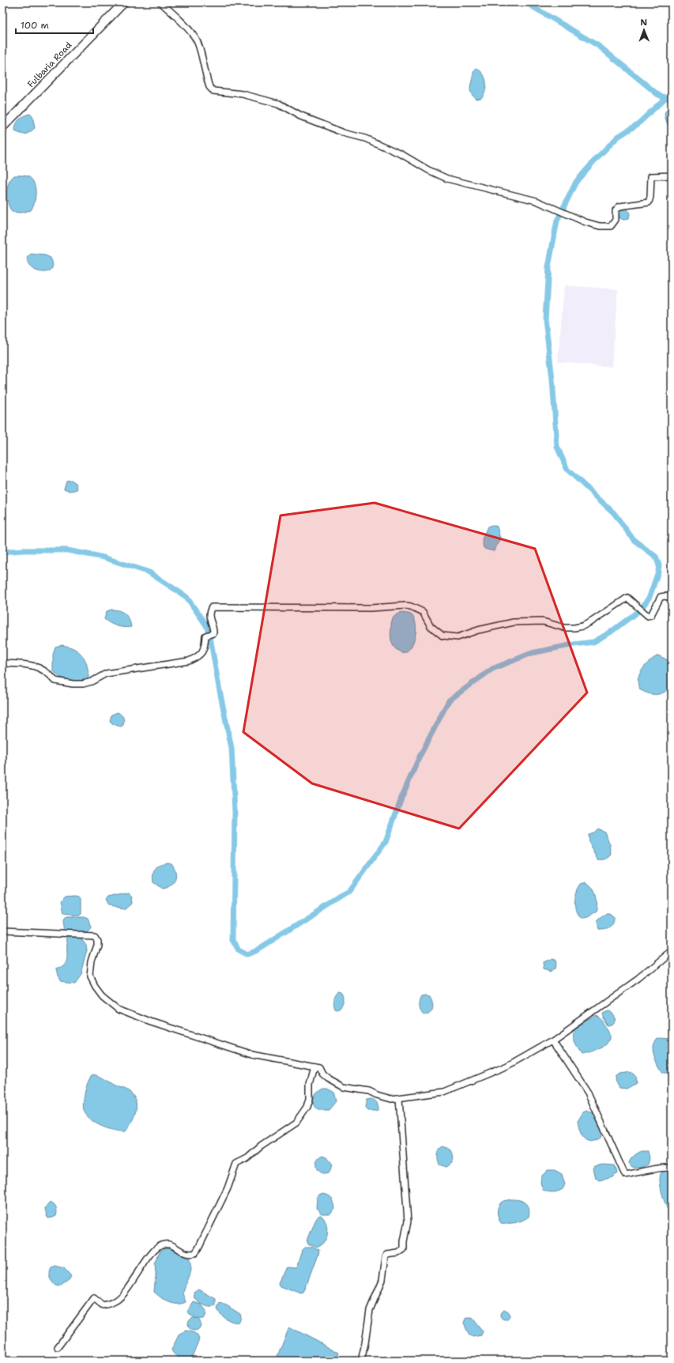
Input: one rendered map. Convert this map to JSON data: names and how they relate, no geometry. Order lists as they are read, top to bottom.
{
  "streets": {
    "main road": ["Fulbaria Road"]
  },
  "scale_bar": "100 m",
  "north": "top"
}
